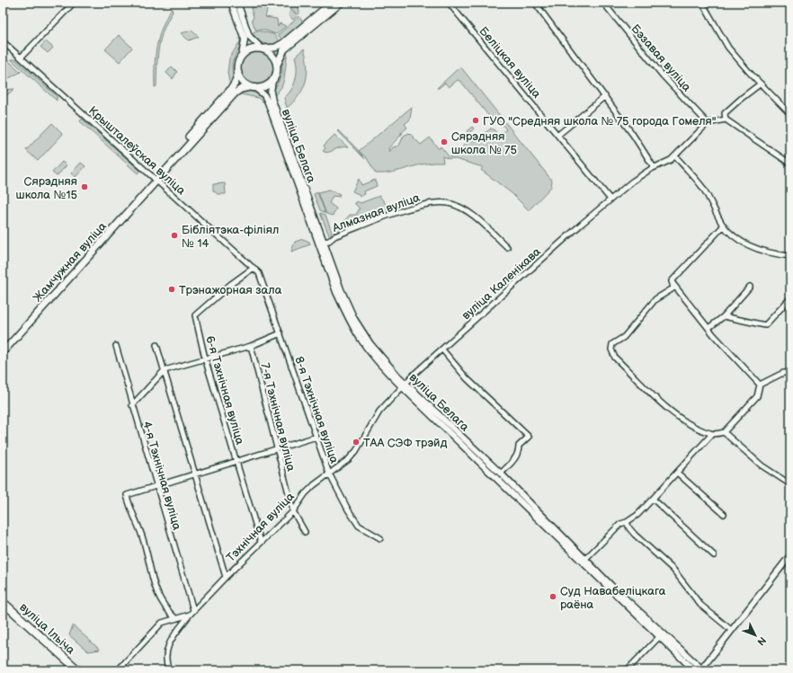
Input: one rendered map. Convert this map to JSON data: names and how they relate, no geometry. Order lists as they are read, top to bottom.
{
  "streets": {
    "main road": ["Жамчужная вуліца", "вуліца Ільіча"],
    "street": [
      "Бэзавая вуліца",
      "Беліцкая вуліца",
      "вуліца Белага",
      "Крышталеўская вуліца",
      "Алмазная вуліца",
      "вуліца Каленікава",
      "6-я Тэхнічная вуліца",
      "8-я Тэхнічная вуліца",
      "7-я Тэхнічная вуліца",
      "4-я Тэхнічная вуліца",
      "Тэхнічная вуліца"
    ]
  },
  "crossings": [
    ["Бэзавая вуліца", "вуліца Каленікава"],
    ["Беліцкая вуліца", "вуліца Каленікава"],
    ["вуліца Белага", "Алмазная вуліца"],
    ["вуліца Белага", "Жамчужная вуліца"],
    ["вуліца Белага", "вуліца Каленікава"],
    ["вуліца Белага", "Тэхнічная вуліца"],
    ["Крышталеўская вуліца", "Жамчужная вуліца"],
    ["Крышталеўская вуліца", "6-я Тэхнічная вуліца"],
    ["Крышталеўская вуліца", "8-я Тэхнічная вуліца"],
    ["вуліца Каленікава", "Тэхнічная вуліца"],
    ["6-я Тэхнічная вуліца", "Тэхнічная вуліца"],
    ["8-я Тэхнічная вуліца", "Тэхнічная вуліца"],
    ["7-я Тэхнічная вуліца", "Тэхнічная вуліца"],
    ["4-я Тэхнічная вуліца", "Тэхнічная вуліца"]
  ],
  "places": [
    "ГУО \"Средняя школа № 75 города Гомеля\"",
    "Сярэдняя школа № 75",
    "Сярэдняя школа №15",
    "Бібліятэка-філіял № 14",
    "Трэнажорная зала",
    "ТАА СЭФ трэйд",
    "Суд Навабеліцкага раёна"
  ],
  "north": "bottom right"
}
